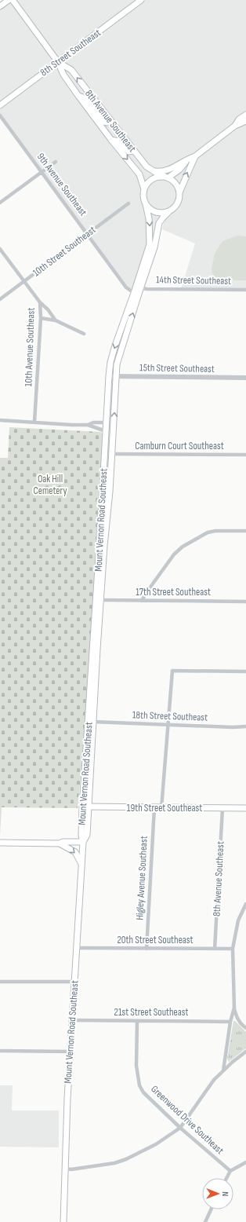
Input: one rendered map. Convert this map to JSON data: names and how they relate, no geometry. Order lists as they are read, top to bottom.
{
  "streets": {
    "main road": [
      "8th Street Southeast",
      "8th Avenue Southeast",
      "Mount Vernon Road Southeast",
      "19th Street Southeast"
    ],
    "street": [
      "9th Avenue Southeast",
      "10th Street Southeast",
      "14th Street Southeast",
      "10th Avenue Southeast",
      "15th Street Southeast",
      "Camburn Court Southeast",
      "17th Street Southeast",
      "18th Street Southeast",
      "Higley Avenue Southeast",
      "20th Street Southeast",
      "21st Street Southeast",
      "Greenwood Drive Southeast"
    ]
  },
  "crossings": [
    ["8th Street Southeast", "8th Avenue Southeast"],
    ["8th Avenue Southeast", "Mount Vernon Road Southeast"],
    ["8th Avenue Southeast", "19th Street Southeast"],
    ["8th Avenue Southeast", "20th Street Southeast"],
    ["9th Avenue Southeast", "10th Street Southeast"],
    ["9th Avenue Southeast", "Mount Vernon Road Southeast"],
    ["10th Street Southeast", "10th Avenue Southeast"],
    ["14th Street Southeast", "Mount Vernon Road Southeast"],
    ["15th Street Southeast", "Mount Vernon Road Southeast"],
    ["Camburn Court Southeast", "Mount Vernon Road Southeast"],
    ["Mount Vernon Road Southeast", "17th Street Southeast"],
    ["Mount Vernon Road Southeast", "18th Street Southeast"],
    ["Mount Vernon Road Southeast", "19th Street Southeast"],
    ["Mount Vernon Road Southeast", "20th Street Southeast"],
    ["Mount Vernon Road Southeast", "21st Street Southeast"],
    ["19th Street Southeast", "Higley Avenue Southeast"],
    ["Higley Avenue Southeast", "20th Street Southeast"],
    ["21st Street Southeast", "Greenwood Drive Southeast"]
  ],
  "parks": ["Oak Hill Cemetery"],
  "north": "right"
}
